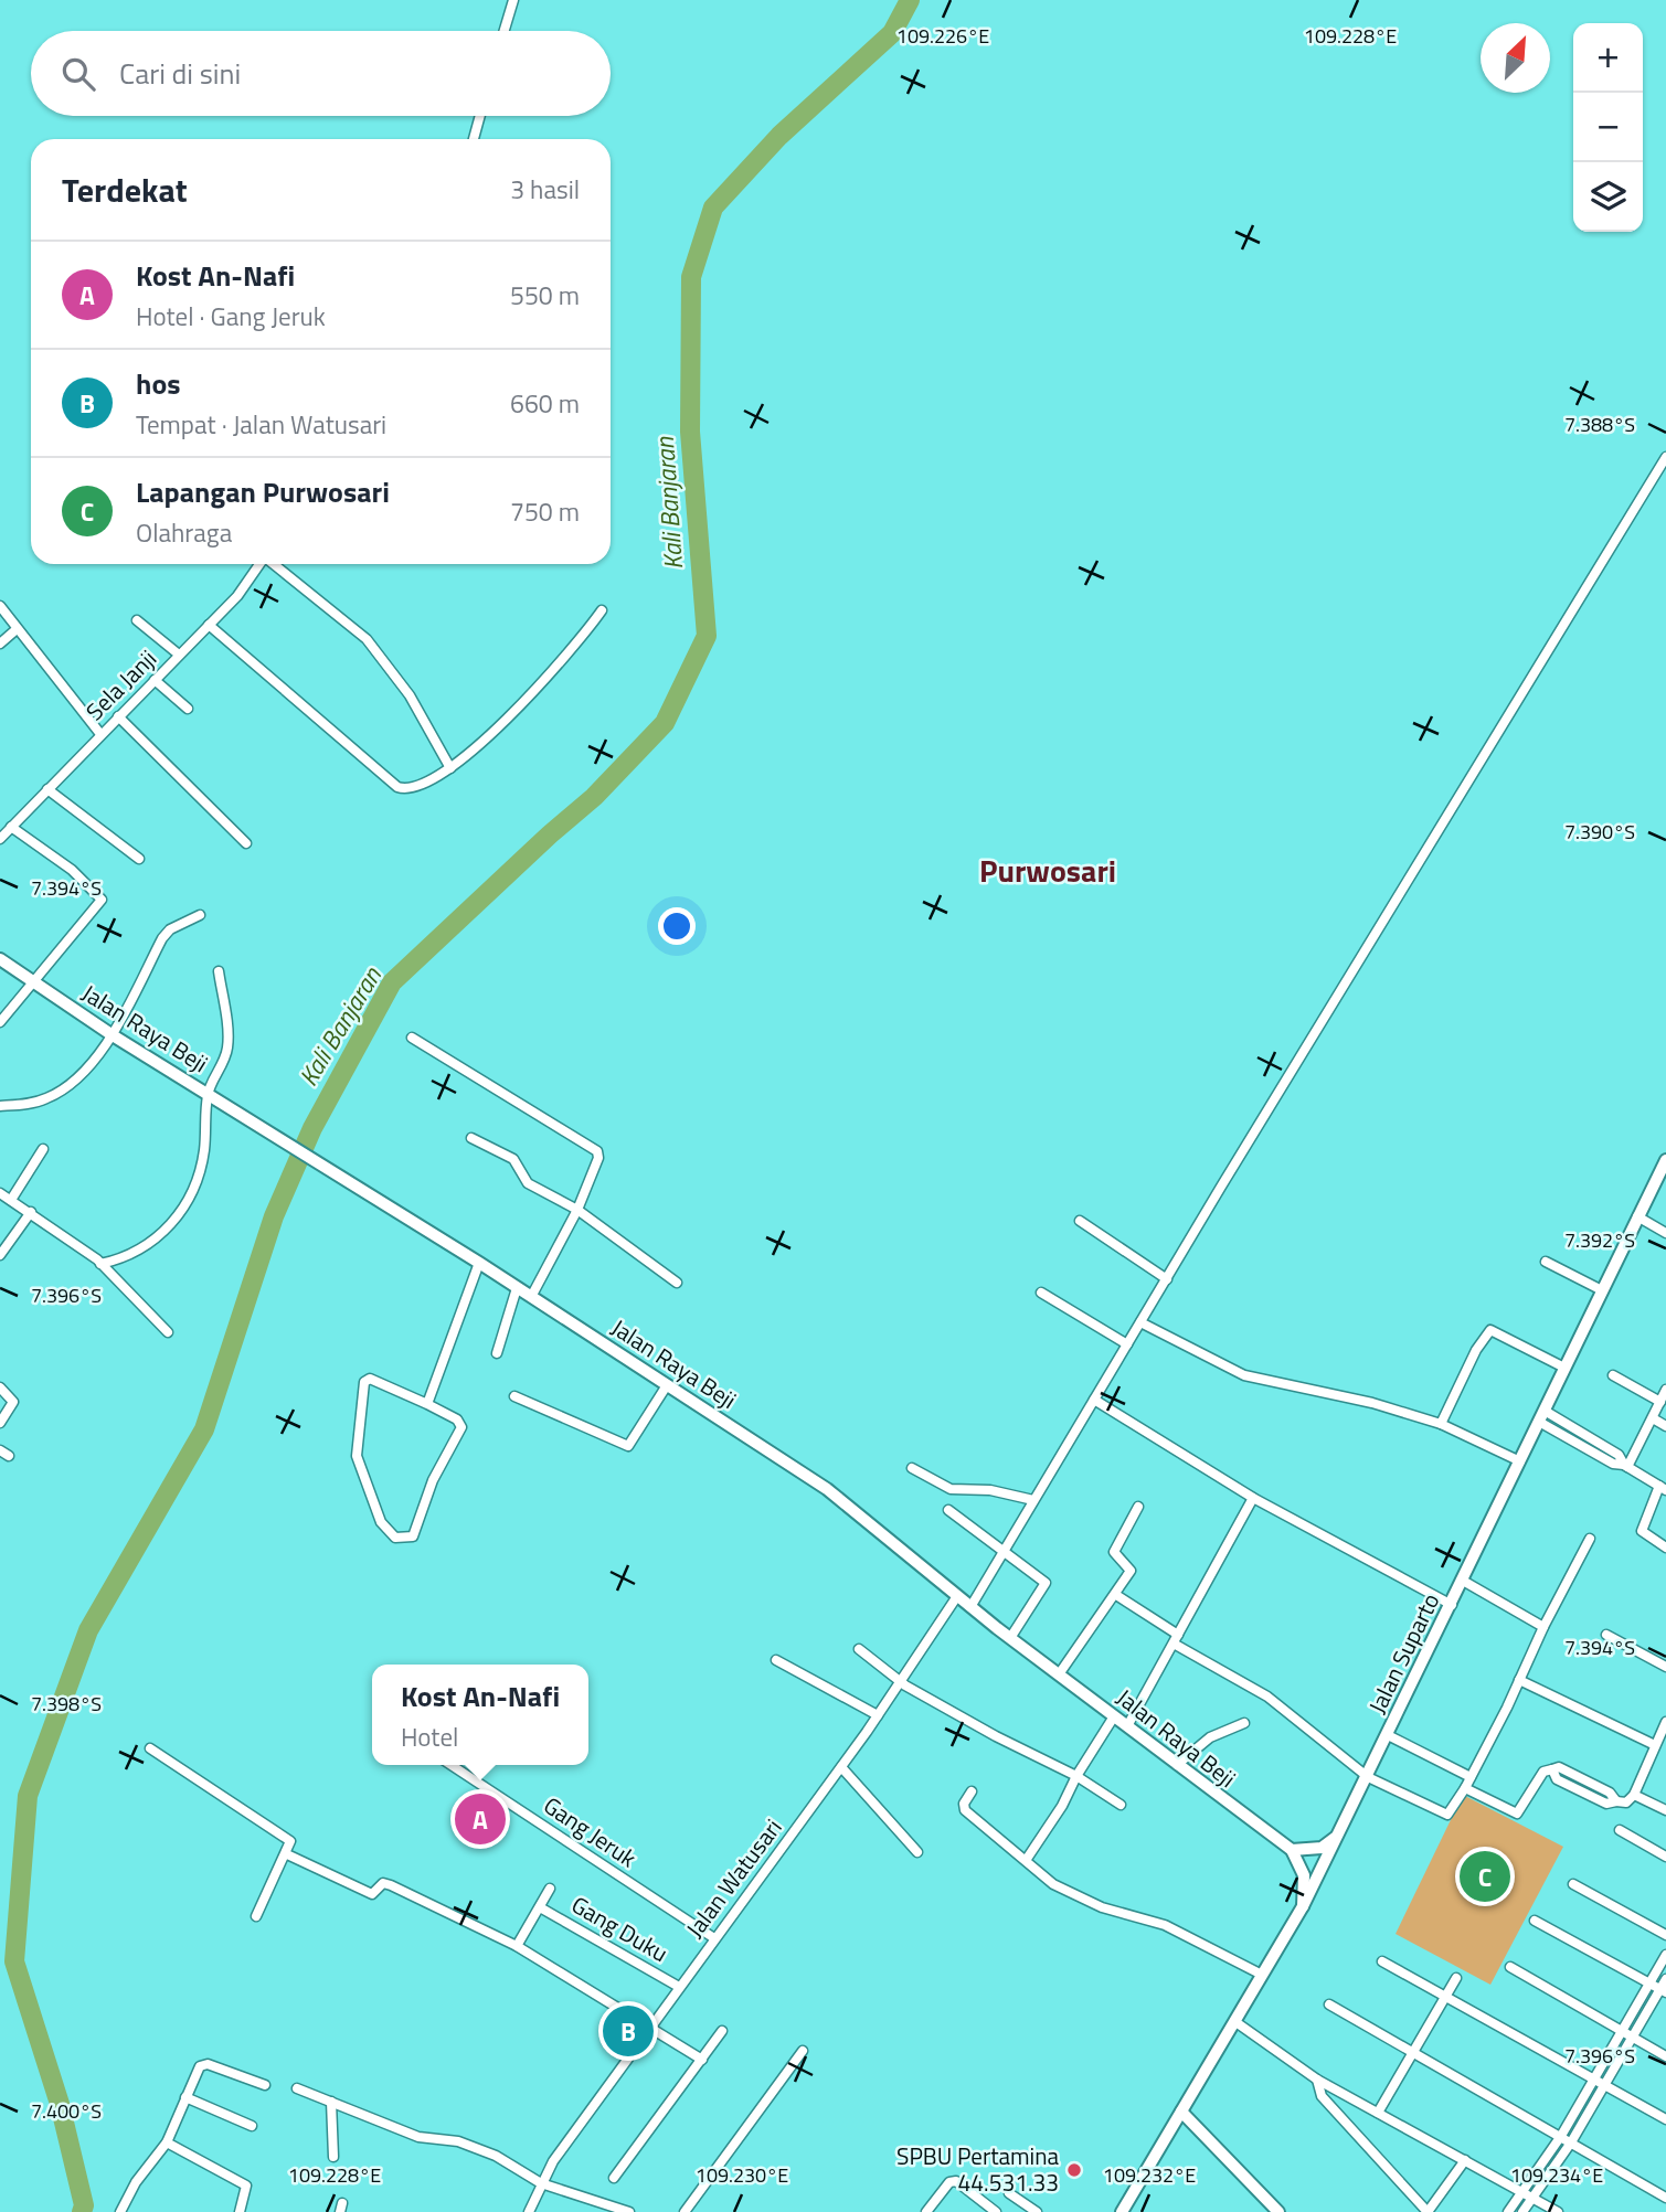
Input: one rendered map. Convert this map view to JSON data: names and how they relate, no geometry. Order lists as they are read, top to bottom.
{
  "streets": {
    "street": [
      "Sela Janji",
      "Jalan Raya Beji",
      "Jalan Suparto",
      "Gang Jeruk",
      "Jalan Watusari",
      "Gang Duku"
    ]
  },
  "crossings": [
    ["Jalan Raya Beji", "Jalan Watusari"],
    ["Gang Jeruk", "Jalan Watusari"],
    ["Jalan Watusari", "Gang Duku"]
  ],
  "districts": ["Purwosari"],
  "water": ["Kali Banjaran"],
  "places": ["SPBU Pertamina 44.531.33"],
  "north": "top right",
  "page": {
    "map_buttons": ["+", "−"],
    "search": "Cari di sini",
    "heading": ["Terdekat", "3 hasil"],
    "list": [
      {
        "mark": "A",
        "name": "Kost An-Nafi",
        "note": "Hotel · Gang Jeruk",
        "value": "550 m"
      },
      {
        "mark": "B",
        "name": "hos",
        "note": "Tempat · Jalan Watusari",
        "value": "660 m"
      },
      {
        "mark": "C",
        "name": "Lapangan Purwosari",
        "note": "Olahraga",
        "value": "750 m"
      }
    ],
    "popup": ["Kost An-Nafi", "Hotel"],
    "pins": ["A", "C", "B"]
  },
  "coordinates": [
    "109.226°E",
    "109.228°E",
    "7.388°S",
    "7.390°S",
    "7.394°S",
    "7.392°S",
    "7.396°S",
    "7.398°S",
    "7.400°S",
    "109.230°E",
    "109.232°E",
    "109.234°E"
  ]
}
